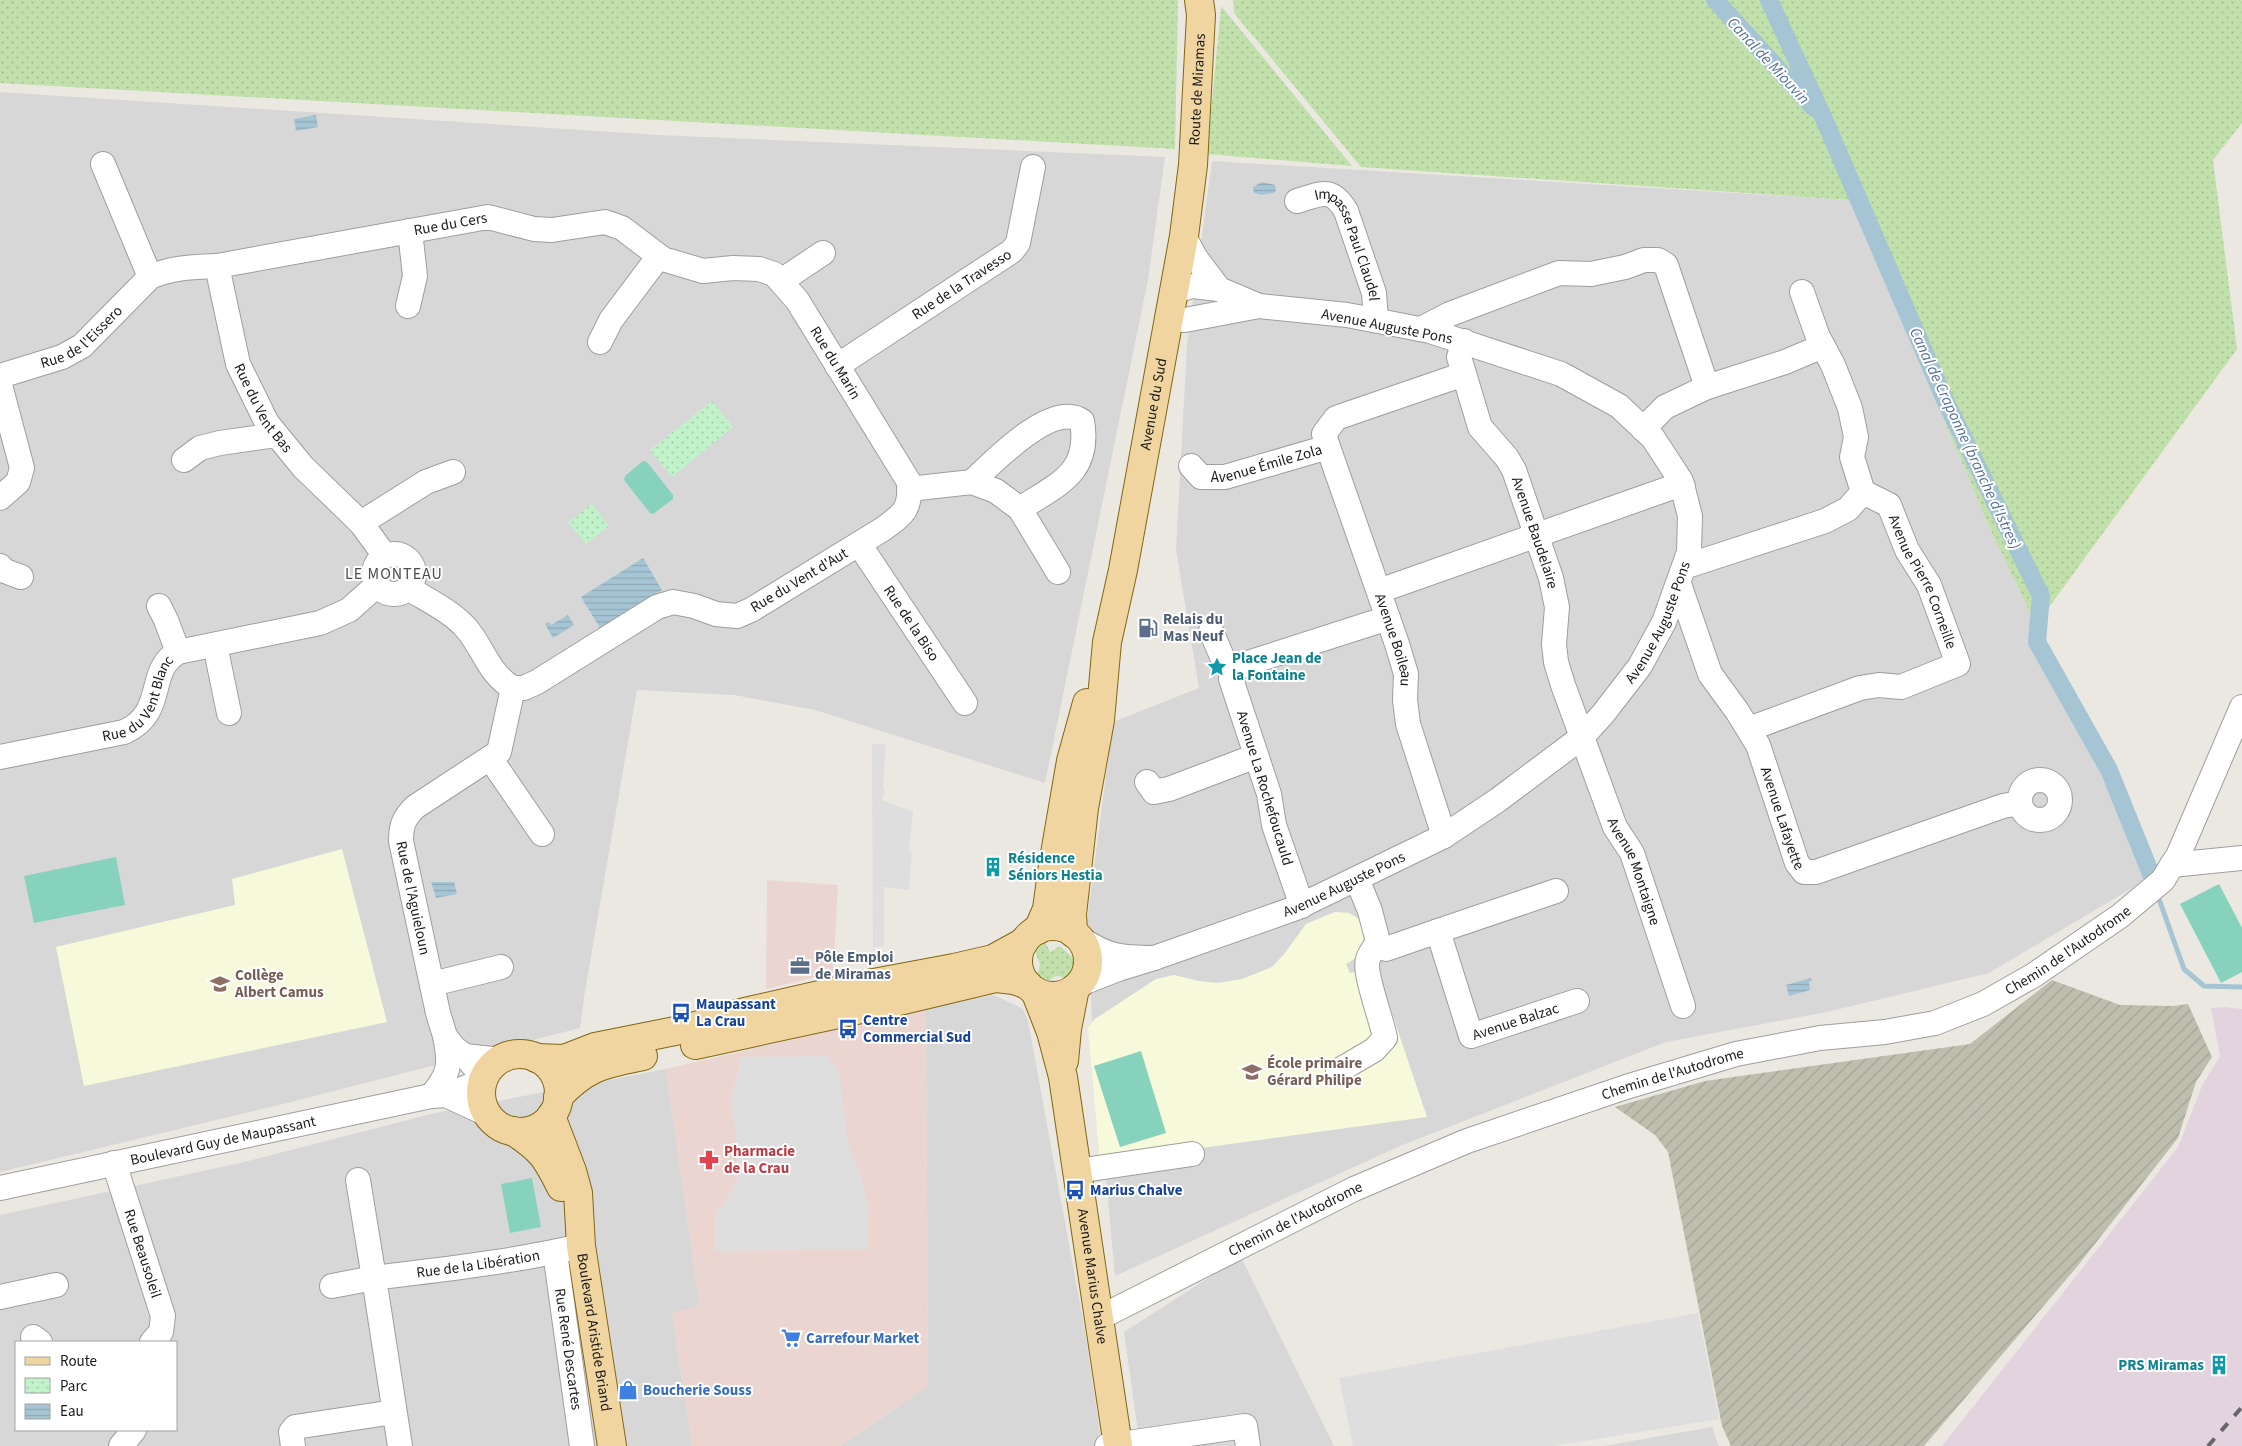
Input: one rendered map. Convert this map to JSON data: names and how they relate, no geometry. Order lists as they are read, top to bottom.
{
  "streets": {
    "main road": [
      "Route de Miramas",
      "Avenue du Sud",
      "Avenue Marius Chalve",
      "Boulevard Aristide Briand"
    ],
    "street": [
      "Rue du Cers",
      "Impasse Paul Claudel",
      "Rue de la Travesso",
      "Avenue Auguste Pons",
      "Rue de l'Eissero",
      "Rue du Marin",
      "Rue du Vent Bas",
      "Avenue Émile Zola",
      "Avenue Baudelaire",
      "Rue du Vent d'Aut",
      "Avenue Pierre Corneille",
      "Rue de la Biso",
      "Avenue Boileau",
      "Rue du Vent Blanc",
      "Avenue La Rochefoucauld",
      "Avenue Lafayette",
      "Avenue Montaigne",
      "Rue de l'Aguieloun",
      "Chemin de l'Autodrome",
      "Avenue Balzac",
      "Boulevard Guy de Maupassant",
      "Rue Beausoleil",
      "Rue de la Libération",
      "Rue René Descartes"
    ]
  },
  "crossings": [
    ["Route de Miramas", "Avenue du Sud"],
    ["Rue du Cers", "Rue de l'Eissero"],
    ["Rue du Cers", "Rue du Marin"],
    ["Rue du Cers", "Rue du Vent Bas"],
    ["Impasse Paul Claudel", "Avenue Auguste Pons"],
    ["Rue de la Travesso", "Rue du Marin"],
    ["Avenue Auguste Pons", "Avenue du Sud"],
    ["Avenue Auguste Pons", "Avenue Baudelaire"],
    ["Avenue Auguste Pons", "Avenue Boileau"],
    ["Avenue Auguste Pons", "Avenue La Rochefoucauld"],
    ["Avenue Auguste Pons", "Avenue Lafayette"],
    ["Avenue Auguste Pons", "Avenue Montaigne"],
    ["Avenue Auguste Pons", "Avenue Marius Chalve"],
    ["Rue de l'Eissero", "Rue du Vent Bas"],
    ["Avenue du Sud", "Avenue Marius Chalve"],
    ["Rue du Vent Bas", "Rue du Vent Blanc"],
    ["Avenue Émile Zola", "Avenue Baudelaire"],
    ["Avenue Émile Zola", "Avenue Boileau"],
    ["Avenue Baudelaire", "Avenue Montaigne"],
    ["Rue du Vent d'Aut", "Rue de la Biso"],
    ["Rue du Vent d'Aut", "Rue de l'Aguieloun"],
    ["Avenue Pierre Corneille", "Avenue Lafayette"],
    ["Rue de l'Aguieloun", "Boulevard Guy de Maupassant"],
    ["Rue de l'Aguieloun", "Boulevard Aristide Briand"],
    ["Chemin de l'Autodrome", "Avenue Marius Chalve"],
    ["Boulevard Guy de Maupassant", "Rue Beausoleil"],
    ["Boulevard Guy de Maupassant", "Boulevard Aristide Briand"],
    ["Rue de la Libération", "Boulevard Aristide Briand"],
    ["Rue de la Libération", "Rue René Descartes"],
    ["Boulevard Aristide Briand", "Rue René Descartes"]
  ],
  "districts": ["LE MONTEAU"],
  "water": ["Canal de Miouvin", "Canal de Craponne (branche d'Istres)"],
  "places": {
    "fuel station": ["Relais du Mas Neuf"],
    "place": ["Place Jean de la Fontaine"],
    "building": ["Résidence Séniors Hestia", "PRS Miramas"],
    "office": ["Pôle Emploi de Miramas"],
    "school or university": ["Collège Albert Camus", "École primaire Gérard Philipe"],
    "bus stop": ["Maupassant La Crau", "Centre Commercial Sud", "Marius Chalve"],
    "pharmacy": ["Pharmacie de la Crau"],
    "supermarket": ["Carrefour Market"],
    "shop": ["Boucherie Souss"]
  },
  "legend": ["Route", "Parc", "Eau"]
}
